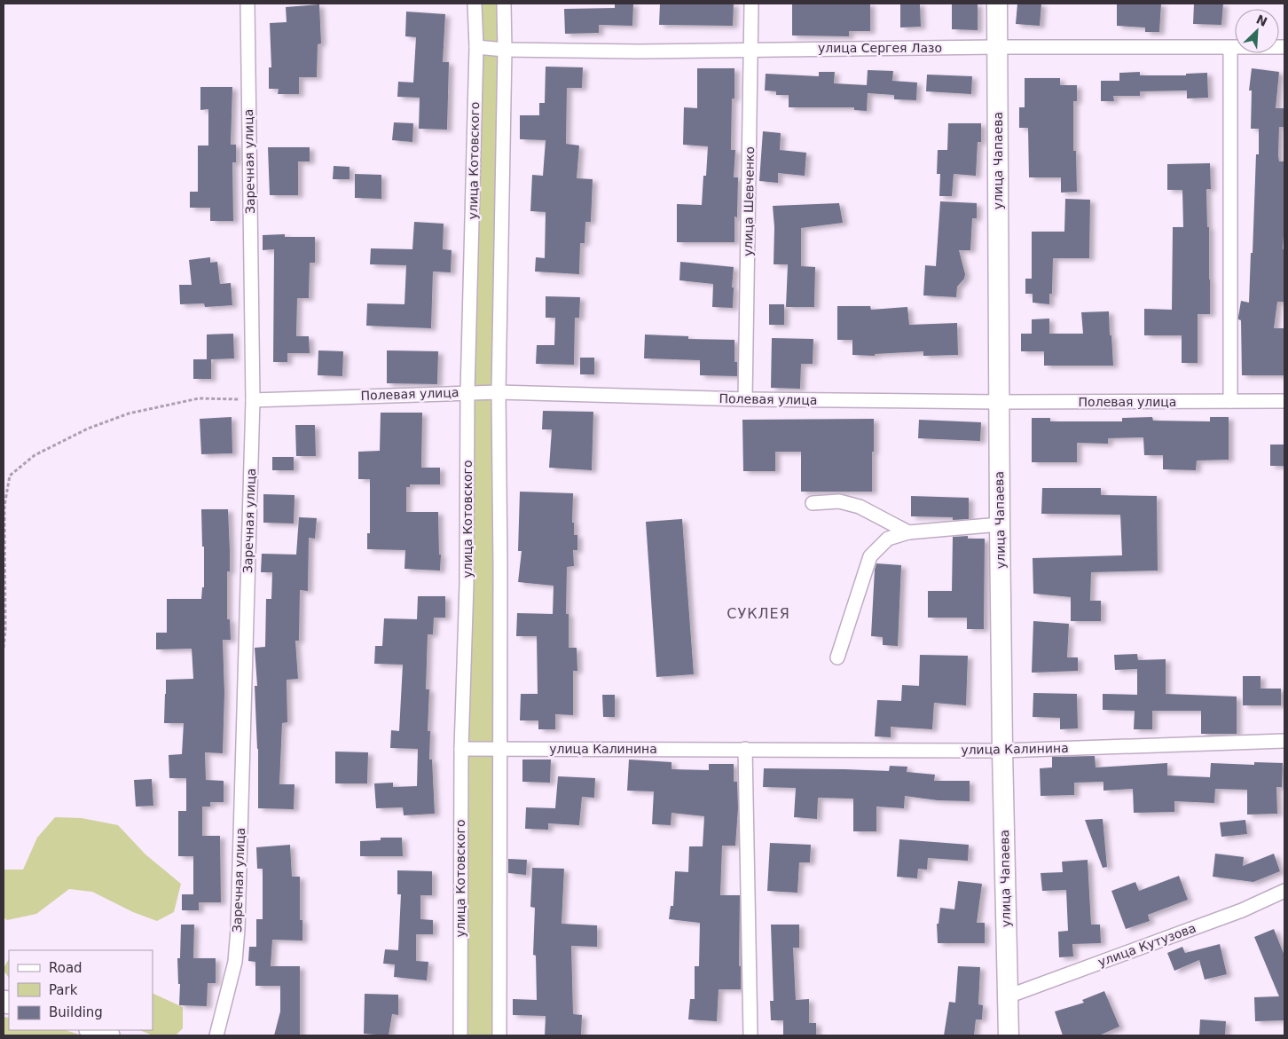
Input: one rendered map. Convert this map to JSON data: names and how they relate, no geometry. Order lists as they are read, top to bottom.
{
  "streets": {
    "street": [
      "улица Сергея Лазо",
      "улица Котовского",
      "улица Чапаева",
      "Заречная улица",
      "улица Шевченко",
      "Полевая улица",
      "улица Калинина",
      "улица Кутузова"
    ]
  },
  "crossings": [
    ["улица Сергея Лазо", "улица Котовского"],
    ["улица Сергея Лазо", "улица Чапаева"],
    ["улица Сергея Лазо", "улица Шевченко"],
    ["улица Котовского", "Полевая улица"],
    ["улица Котовского", "улица Калинина"],
    ["улица Чапаева", "Полевая улица"],
    ["улица Чапаева", "улица Калинина"],
    ["улица Чапаева", "улица Кутузова"],
    ["Заречная улица", "Полевая улица"],
    ["улица Шевченко", "Полевая улица"]
  ],
  "districts": ["СУКЛЕЯ"],
  "legend": ["Road", "Park", "Building"],
  "north": "top right"
}
